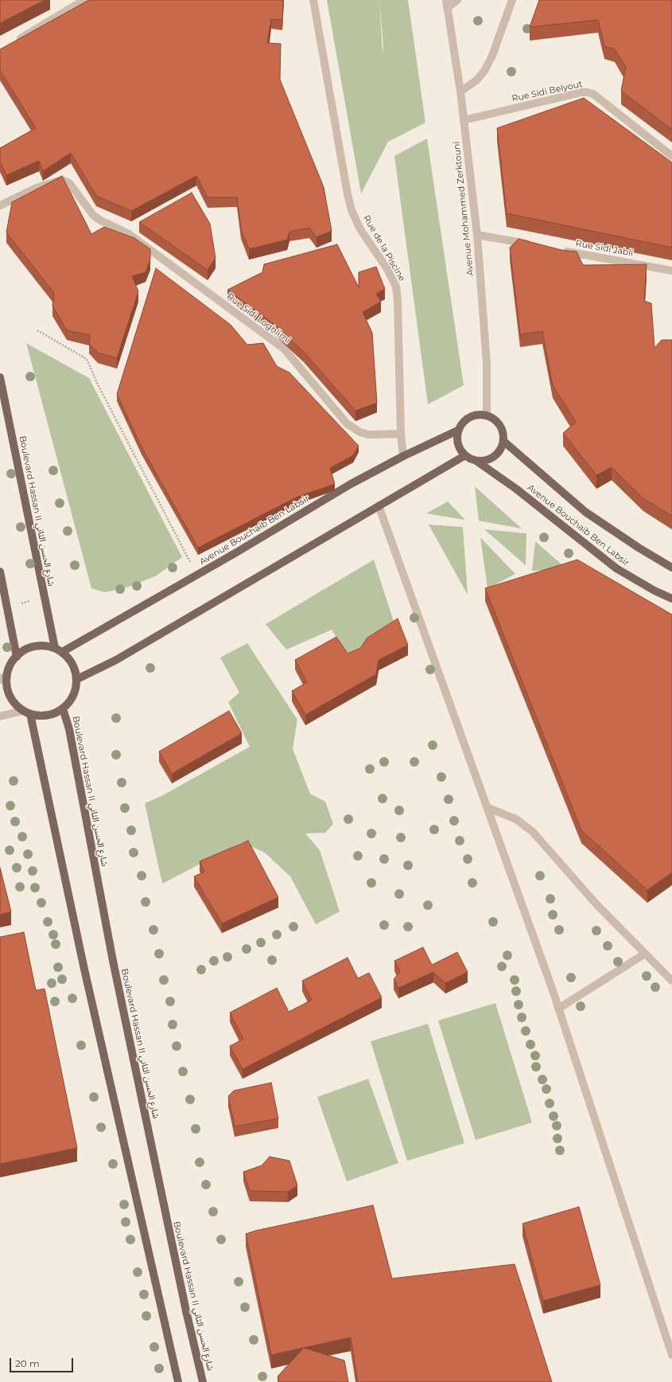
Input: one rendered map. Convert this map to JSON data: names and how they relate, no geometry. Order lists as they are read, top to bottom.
{
  "streets": {
    "main road": ["Boulevard Hassan II شارع الحسن الثاني", "Avenue Bouchaib Ben Labsir"],
    "street": [
      "Rue Sidi Belyout",
      "Avenue Mohammed Zerktouni",
      "Rue de la Piscine",
      "Rue Sidi Jabli",
      "Rue Sidi Loghlimi"
    ]
  },
  "crossings": [
    ["Rue Sidi Belyout", "Avenue Mohammed Zerktouni"],
    ["Avenue Mohammed Zerktouni", "Avenue Bouchaib Ben Labsir"],
    ["Rue de la Piscine", "Rue Sidi Loghlimi"],
    ["Rue de la Piscine", "Avenue Bouchaib Ben Labsir"],
    ["Boulevard Hassan II شارع الحسن الثاني", "Avenue Bouchaib Ben Labsir"]
  ],
  "scale_bar": "20 m"
}
